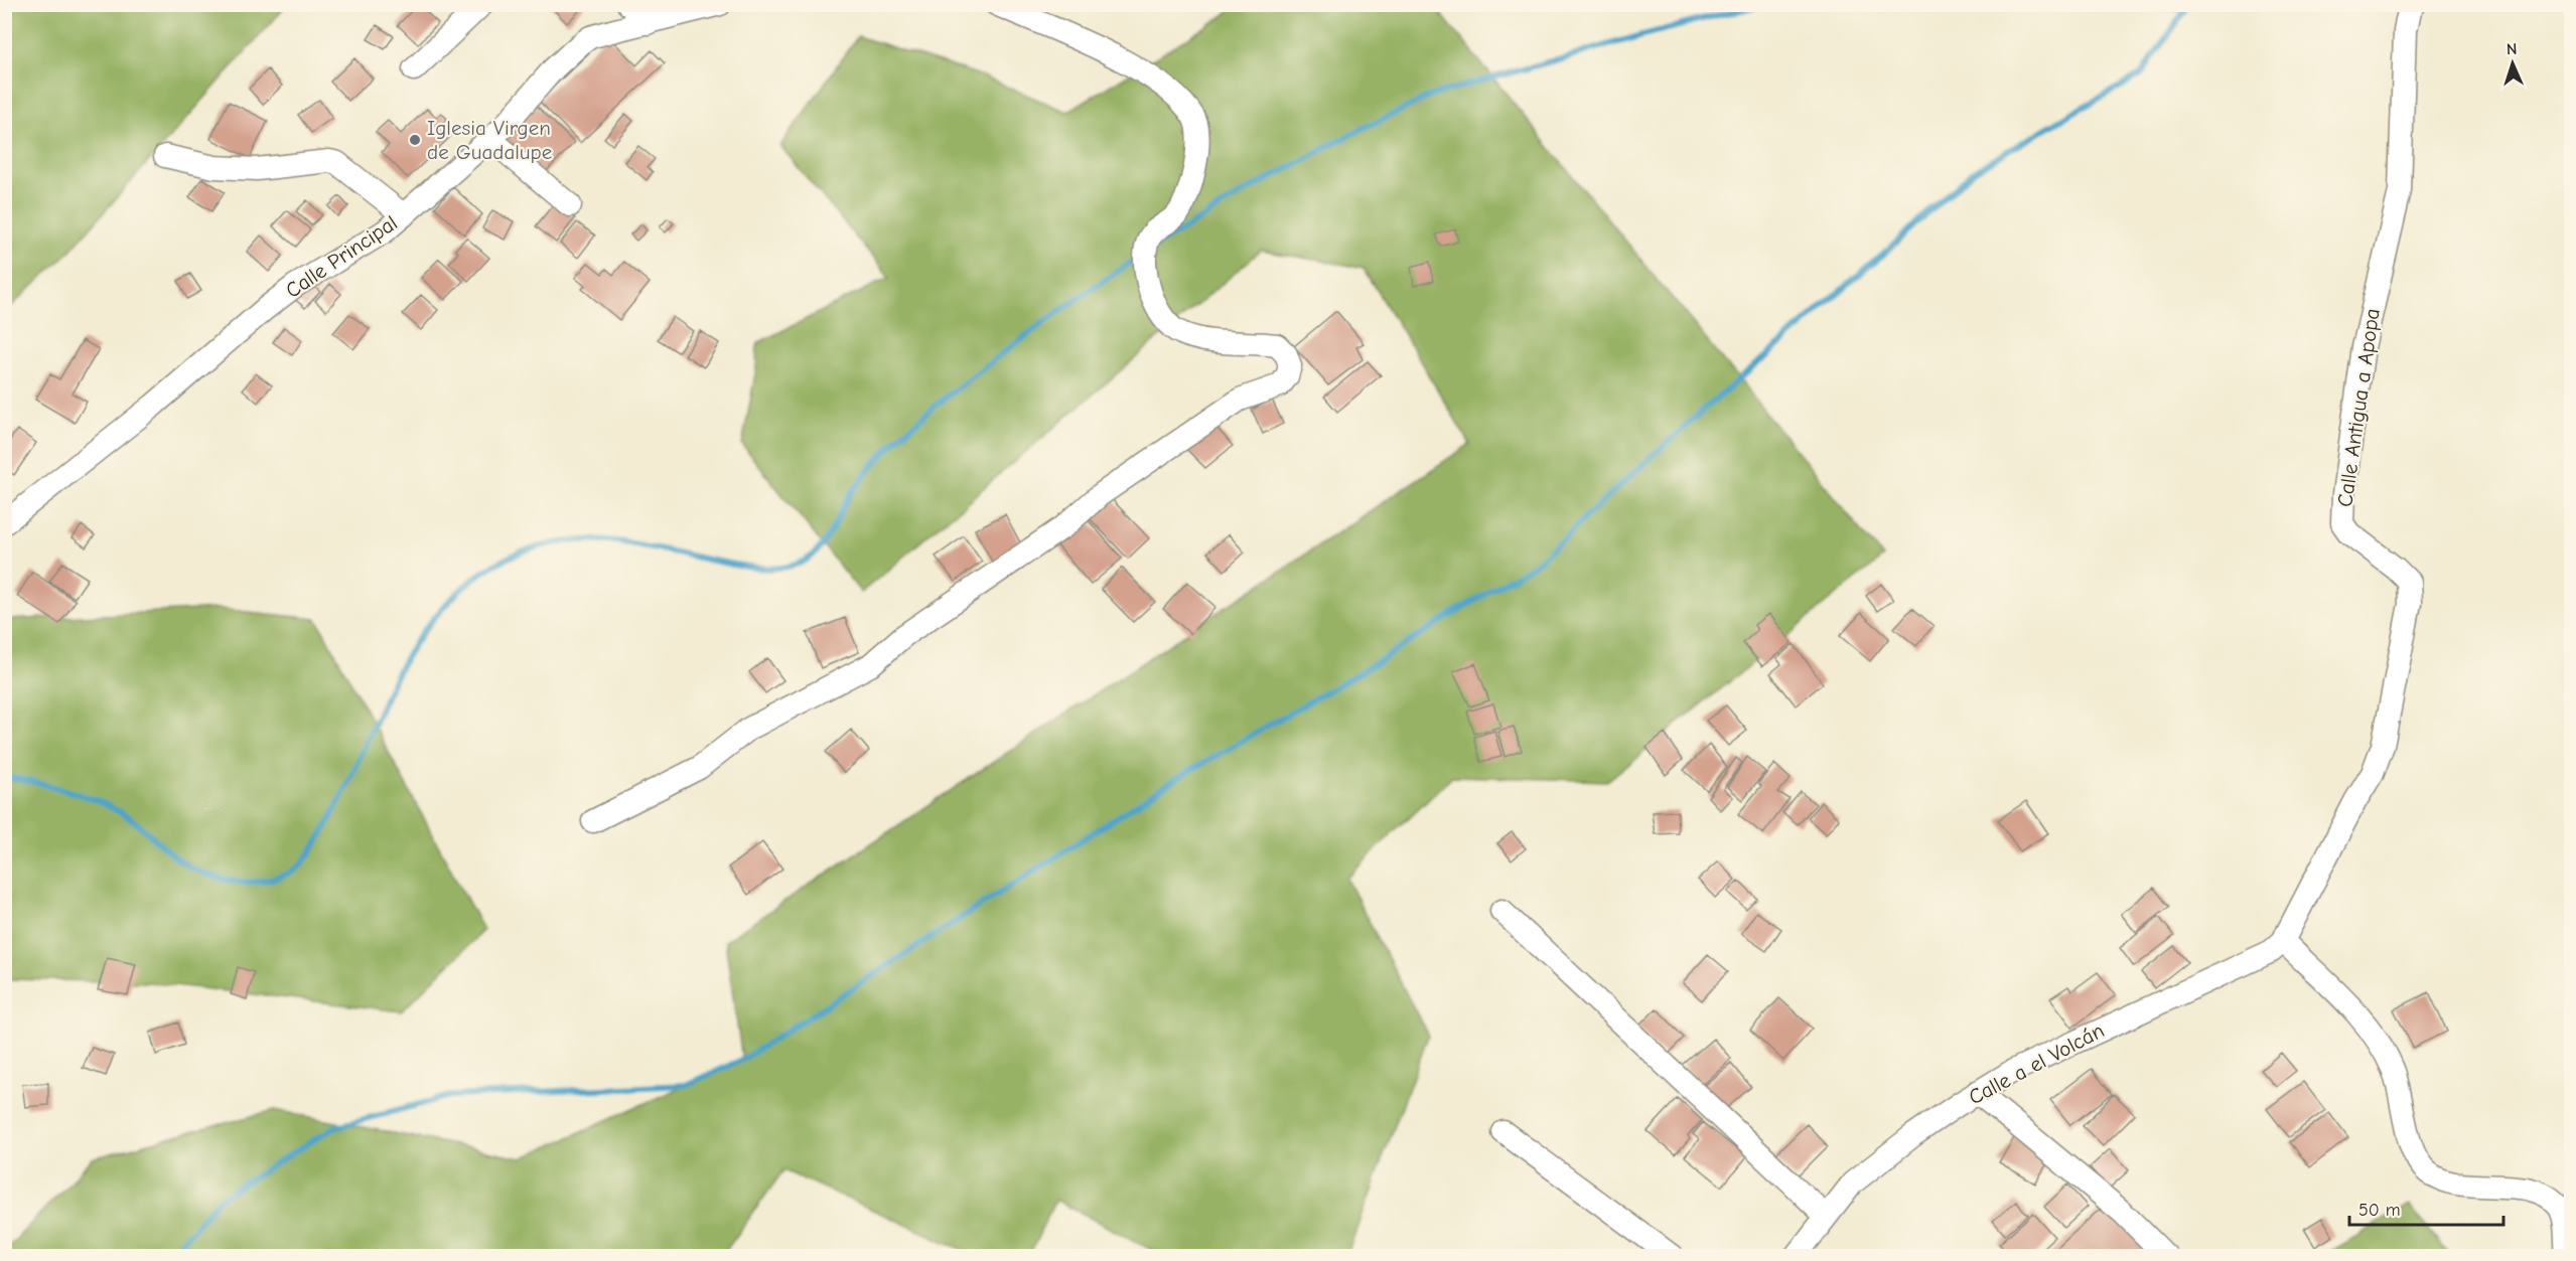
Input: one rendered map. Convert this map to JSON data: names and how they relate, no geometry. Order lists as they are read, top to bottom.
{
  "streets": {
    "street": ["Calle Principal", "Calle Antigua a Apopa", "Calle a el Volcán"]
  },
  "crossings": [
    ["Calle Antigua a Apopa", "Calle a el Volcán"]
  ],
  "places": ["Iglesia Virgen de Guadalupe"],
  "scale_bar": "50 m",
  "north": "top"
}
